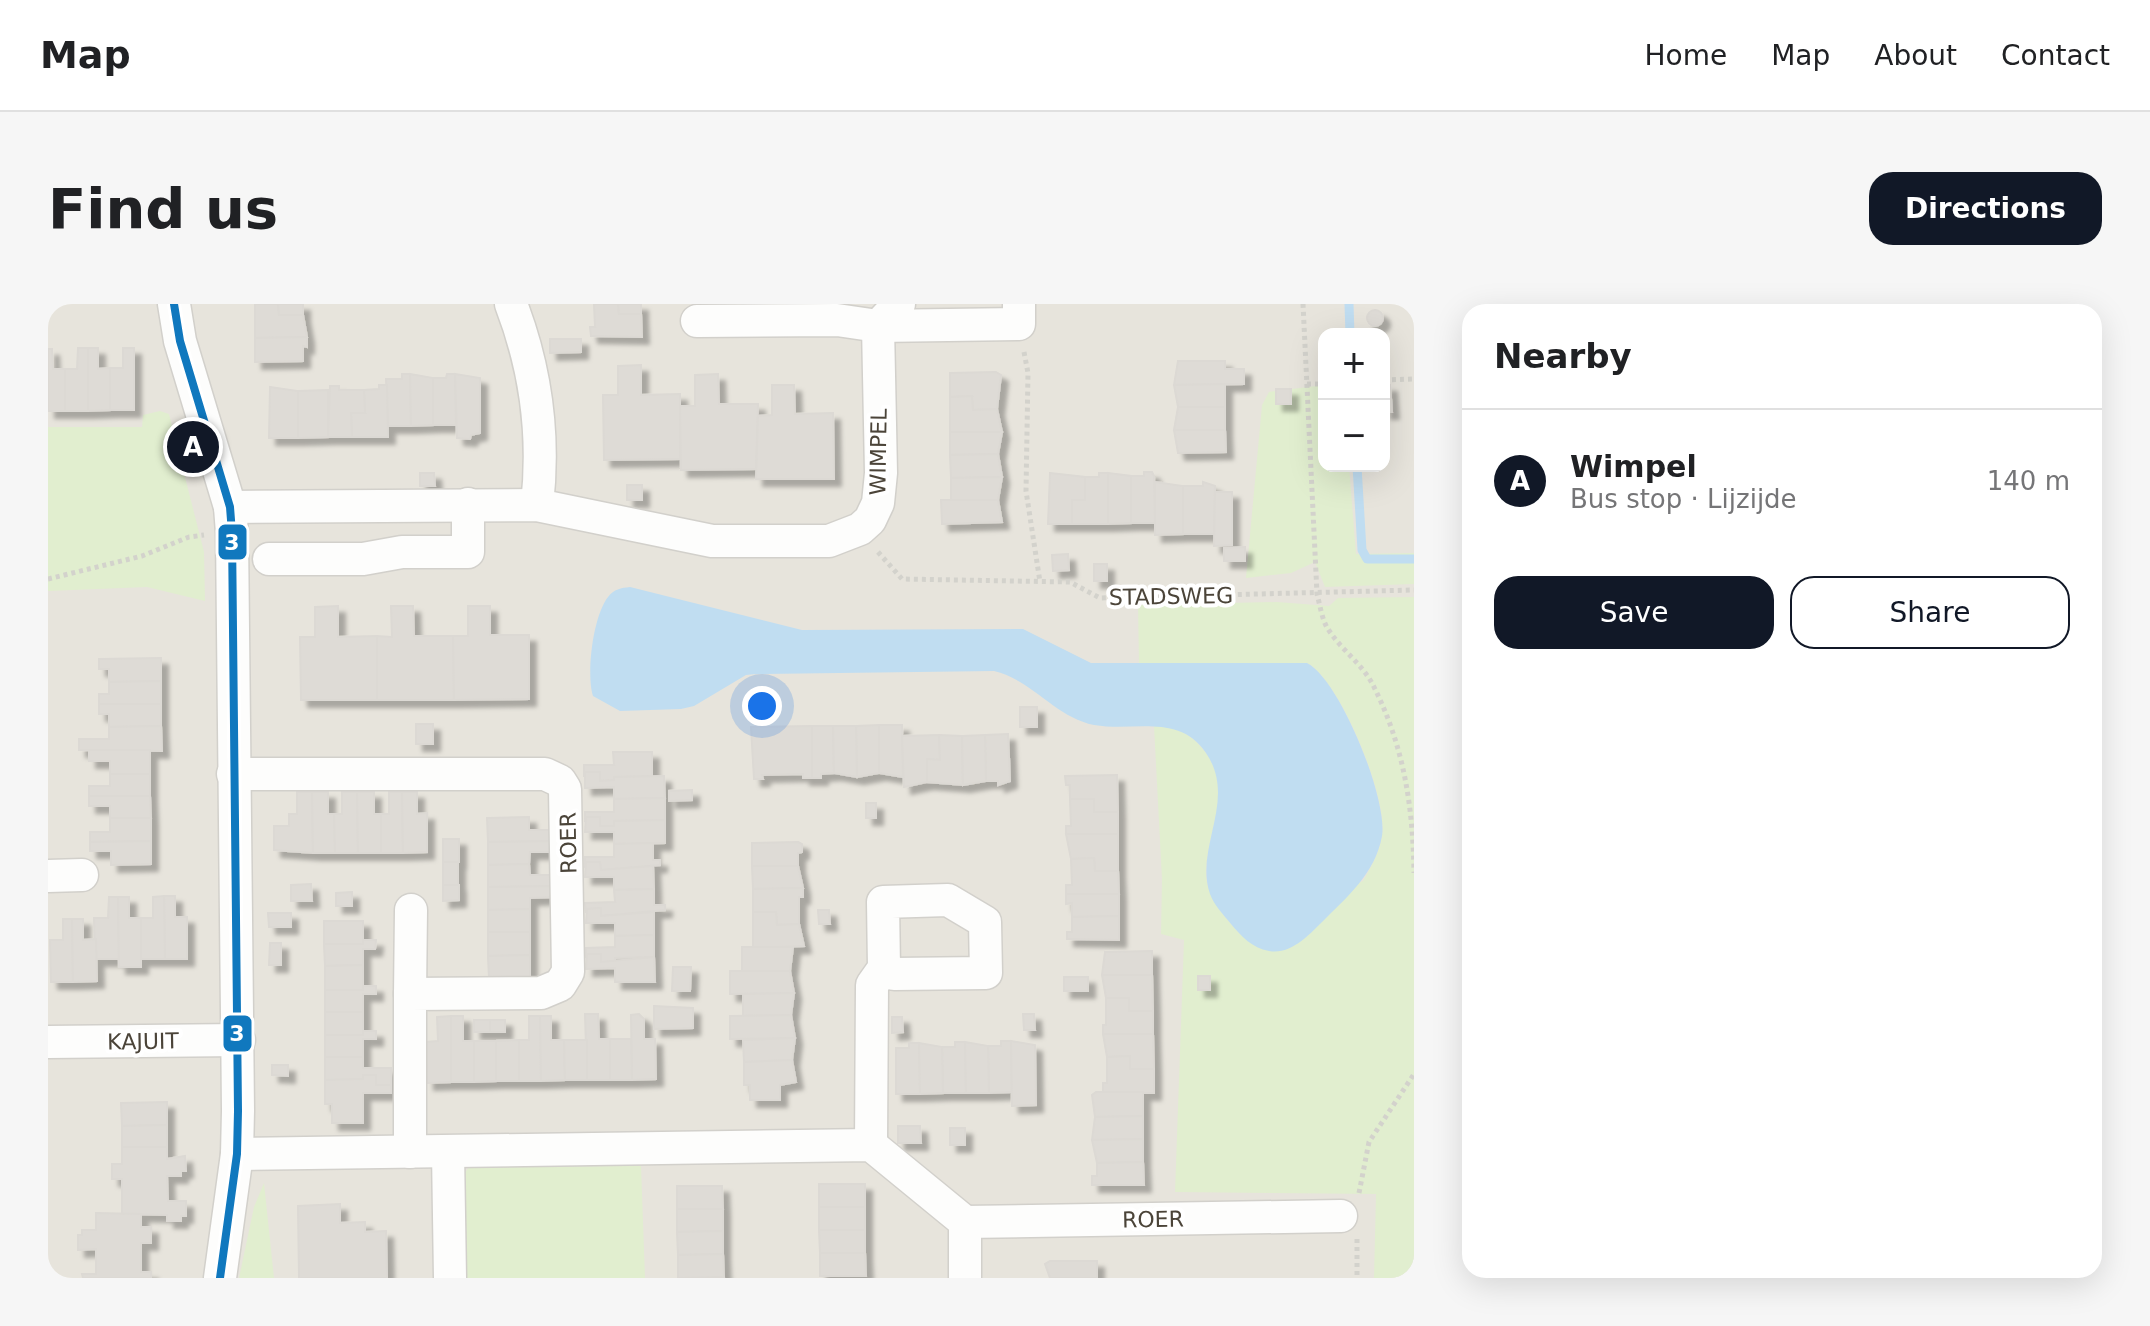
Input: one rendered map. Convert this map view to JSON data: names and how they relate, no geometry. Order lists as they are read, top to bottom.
{
  "streets": {
    "street": ["WIMPEL", "ROER", "KAJUIT"],
    "path": ["STADSWEG"]
  },
  "crossings": [
    ["WIMPEL", "STADSWEG"]
  ],
  "lines": ["transit line 3"],
  "page": {
    "header": "Map",
    "nav": [
      "Home",
      "Map",
      "About",
      "Contact"
    ],
    "buttons": [
      "Directions",
      ["Save", "Share"]
    ],
    "title": "Find us",
    "heading": "Nearby",
    "map_buttons": ["+", "−"],
    "list": [
      {
        "mark": "A",
        "name": "Wimpel",
        "note": "Bus stop · Lijzijde",
        "value": "140 m"
      }
    ],
    "pins": "A"
  }
}
